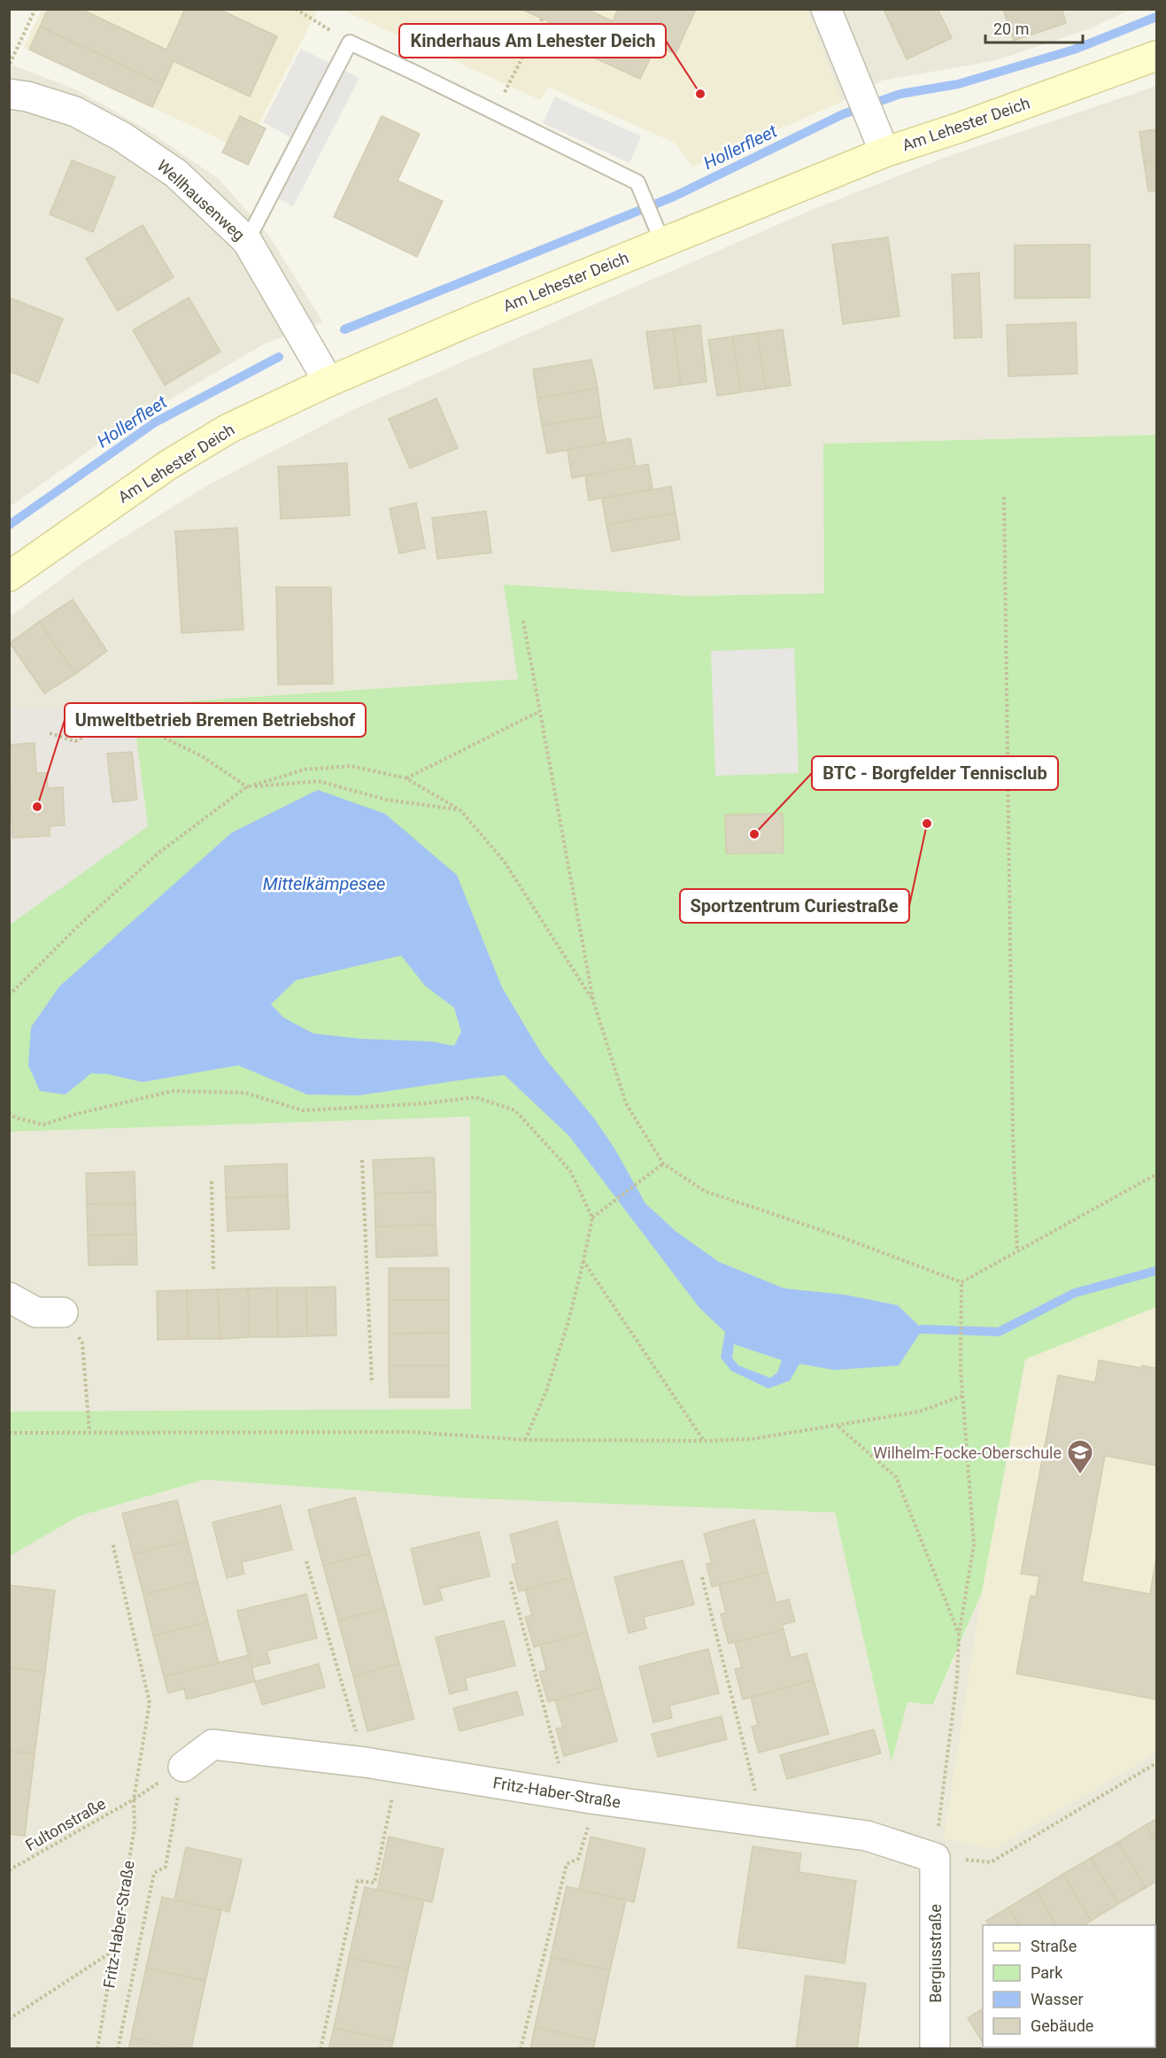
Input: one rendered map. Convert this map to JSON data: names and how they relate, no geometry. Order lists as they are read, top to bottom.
{
  "streets": {
    "street": [
      "Am Lehester Deich",
      "Wellhausenweg",
      "Fritz-Haber-Straße",
      "Bergiusstraße"
    ],
    "path": ["Fultonstraße"]
  },
  "crossings": [
    ["Am Lehester Deich", "Wellhausenweg"],
    ["Fritz-Haber-Straße", "Fultonstraße"],
    ["Fritz-Haber-Straße", "Bergiusstraße"]
  ],
  "water": ["Hollerfleet", "Mittelkämpesee"],
  "places": {
    "other": [
      "Kinderhaus Am Lehester Deich",
      "Umweltbetrieb Bremen Betriebshof",
      "Sportzentrum Curiestraße",
      "BTC - Borgfelder Tennisclub"
    ],
    "school or university": ["Wilhelm-Focke-Oberschule"]
  },
  "legend": [
    "Straße",
    "Park",
    "Wasser",
    "Gebäude"
  ],
  "scale_bar": "20 m"
}
